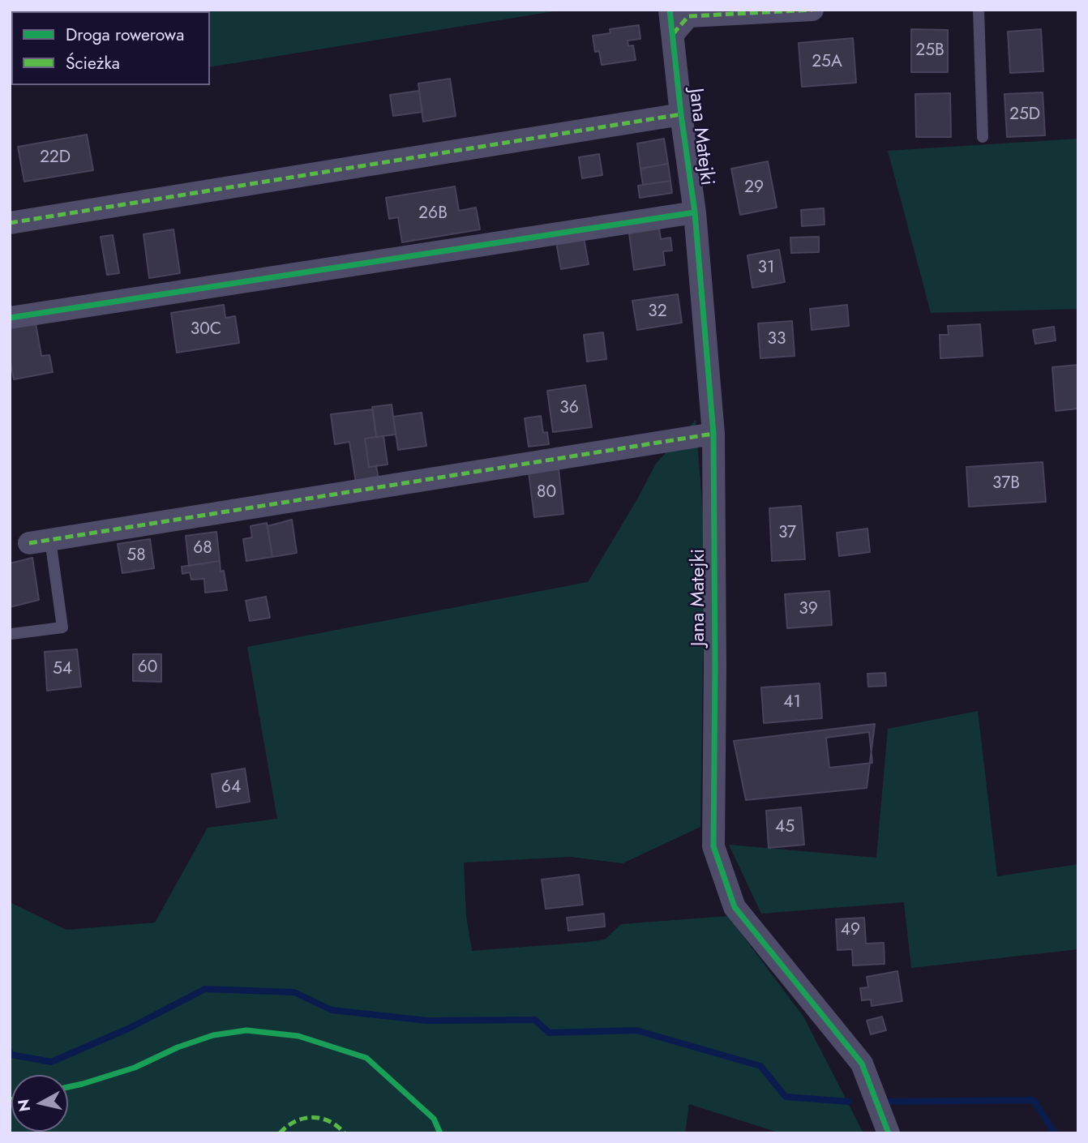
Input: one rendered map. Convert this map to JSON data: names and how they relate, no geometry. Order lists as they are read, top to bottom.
{
  "streets": {
    "street": ["Jana Matejki"]
  },
  "house_numbers": [
    "25B",
    "25A",
    "25D",
    "22D",
    "29",
    "26B",
    "31",
    "32",
    "30C",
    "33",
    "36",
    "37B",
    "80",
    "37",
    "68",
    "58",
    "39",
    "60",
    "54",
    "41",
    "64",
    "45",
    "49"
  ],
  "legend": ["Droga rowerowa", "Ścieżka"],
  "north": "left"
}
